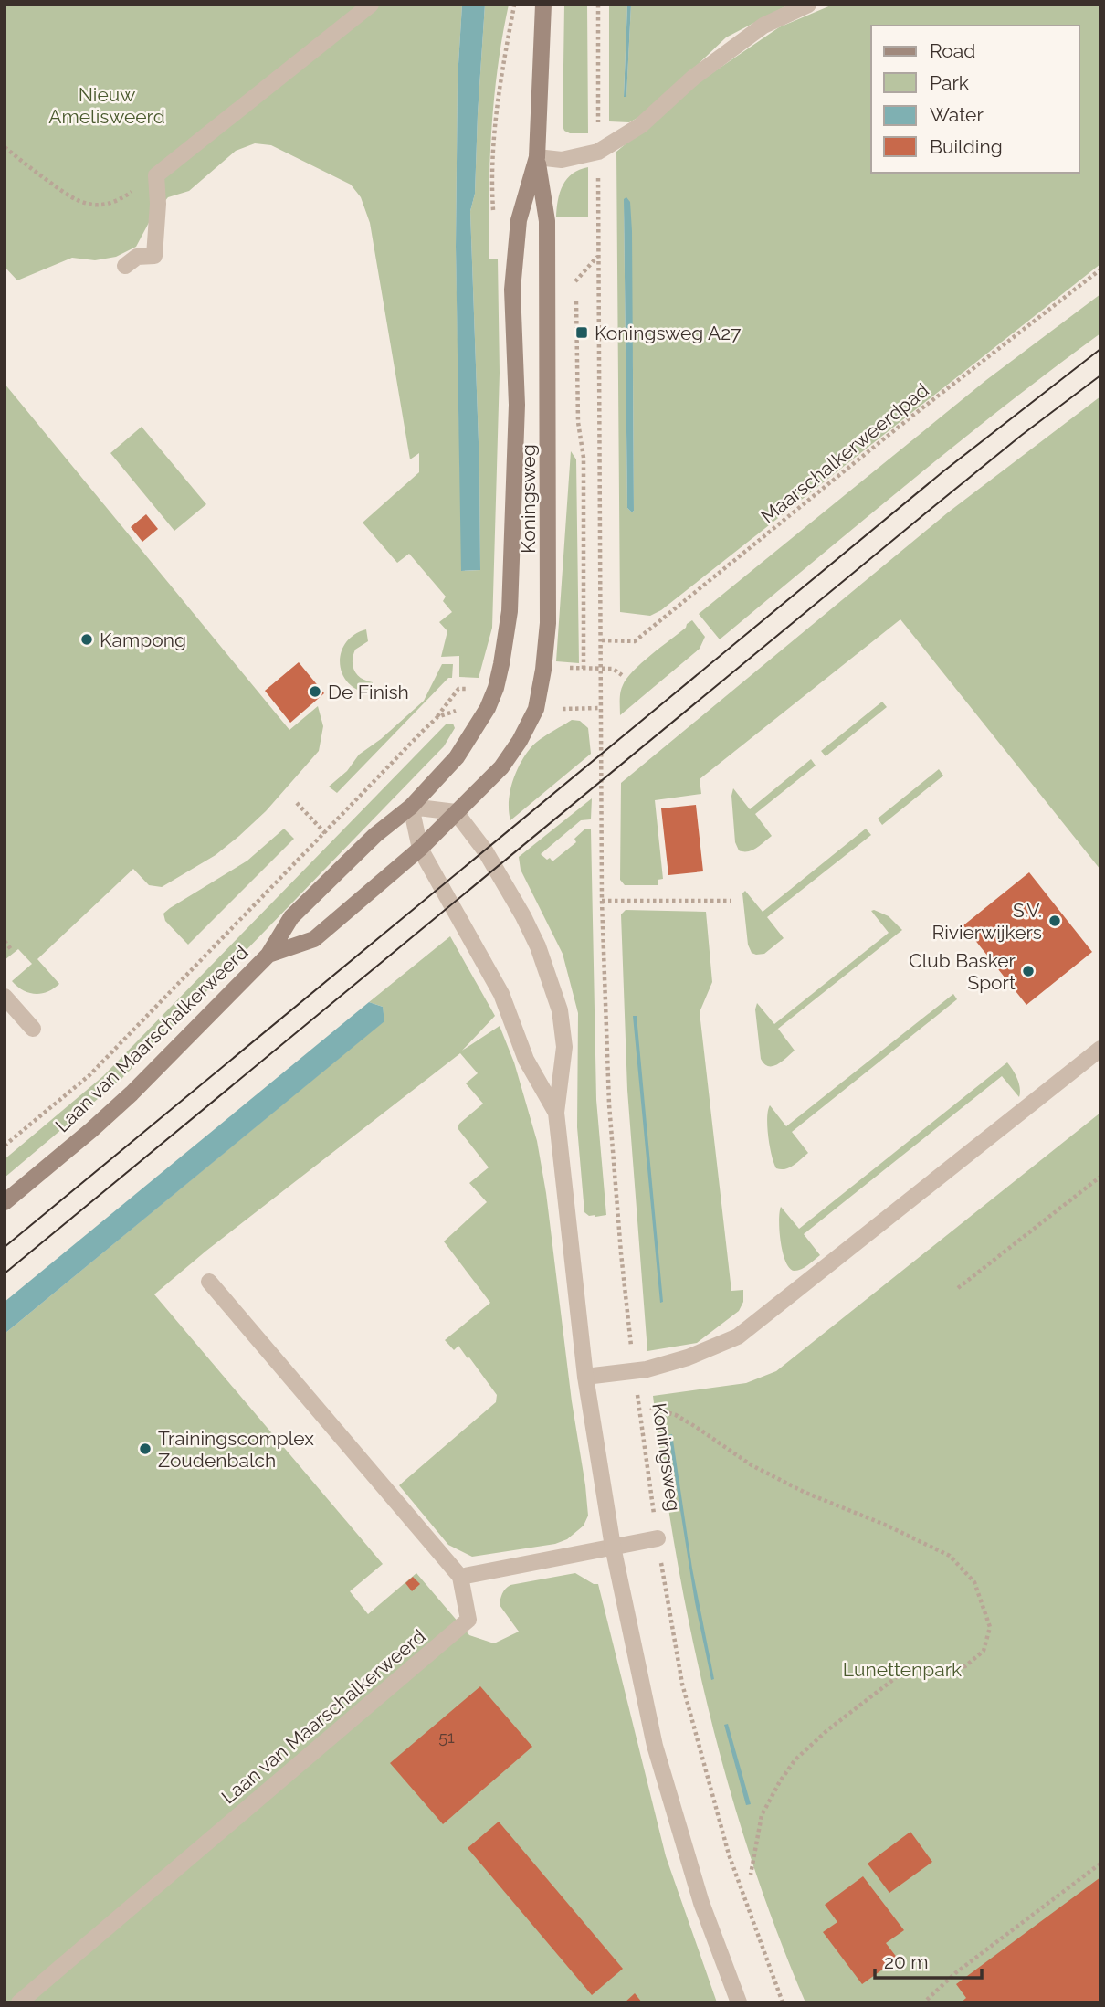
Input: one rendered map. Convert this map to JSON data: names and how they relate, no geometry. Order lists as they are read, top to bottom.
{
  "streets": {
    "main road": ["Koningsweg", "Laan van Maarschalkerweerd"],
    "path": ["Maarschalkerweerdpad"]
  },
  "crossings": [
    ["Maarschalkerweerdpad", "Koningsweg"],
    ["Koningsweg", "Laan van Maarschalkerweerd"]
  ],
  "parks": ["Nieuw Amelisweerd", "Lunettenpark"],
  "places": {
    "transit": ["Koningsweg A27"],
    "other": [
      "Kampong",
      "De Finish",
      "S.V. Rivierwijkers",
      "Club Basker Sport",
      "Trainingscomplex Zoudenbalch"
    ]
  },
  "house_numbers": ["51"],
  "legend": [
    "Road",
    "Park",
    "Water",
    "Building"
  ],
  "scale_bar": "20 m"
}
